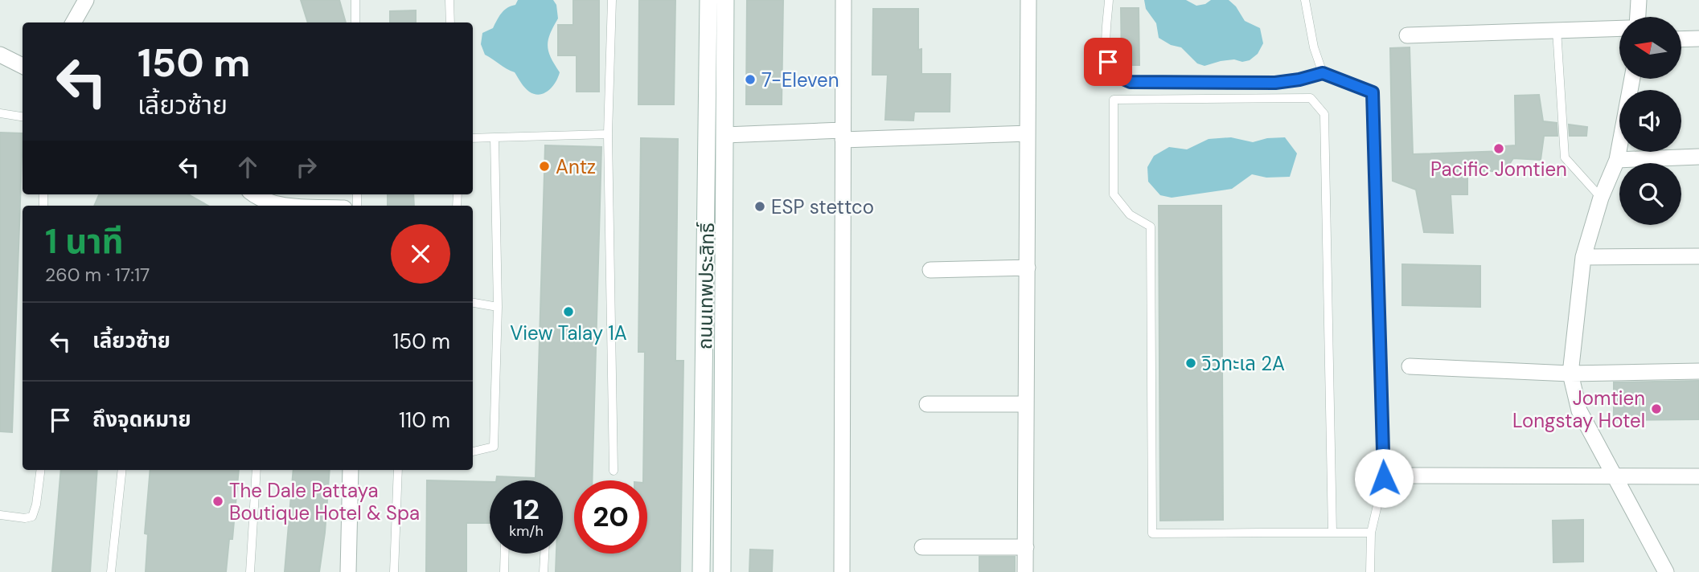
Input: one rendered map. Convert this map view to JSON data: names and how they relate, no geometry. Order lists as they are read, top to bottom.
{
  "streets": {
    "main road": ["ถนนเทพประสิทธิ์"]
  },
  "places": [
    "7-Eleven",
    "Pacific Jomtien",
    "Antz",
    "ESP stettco",
    "View Talay 1A",
    "วิวทะเล 2A",
    "Jomtien Longstay Hotel",
    "The Dale Pattaya Boutique Hotel & Spa"
  ],
  "north": "left",
  "page": {
    "turn": ["150 m", "เลี้ยวซ้าย"],
    "heading": ["1 นาที", "260 m · 17:17"],
    "list": [
      {
        "name": "เลี้ยวซ้าย",
        "value": "150 m"
      },
      {
        "name": "ถึงจุดหมาย",
        "value": "110 m"
      }
    ],
    "speed": "12 km/h",
    "limit": "20"
  }
}
